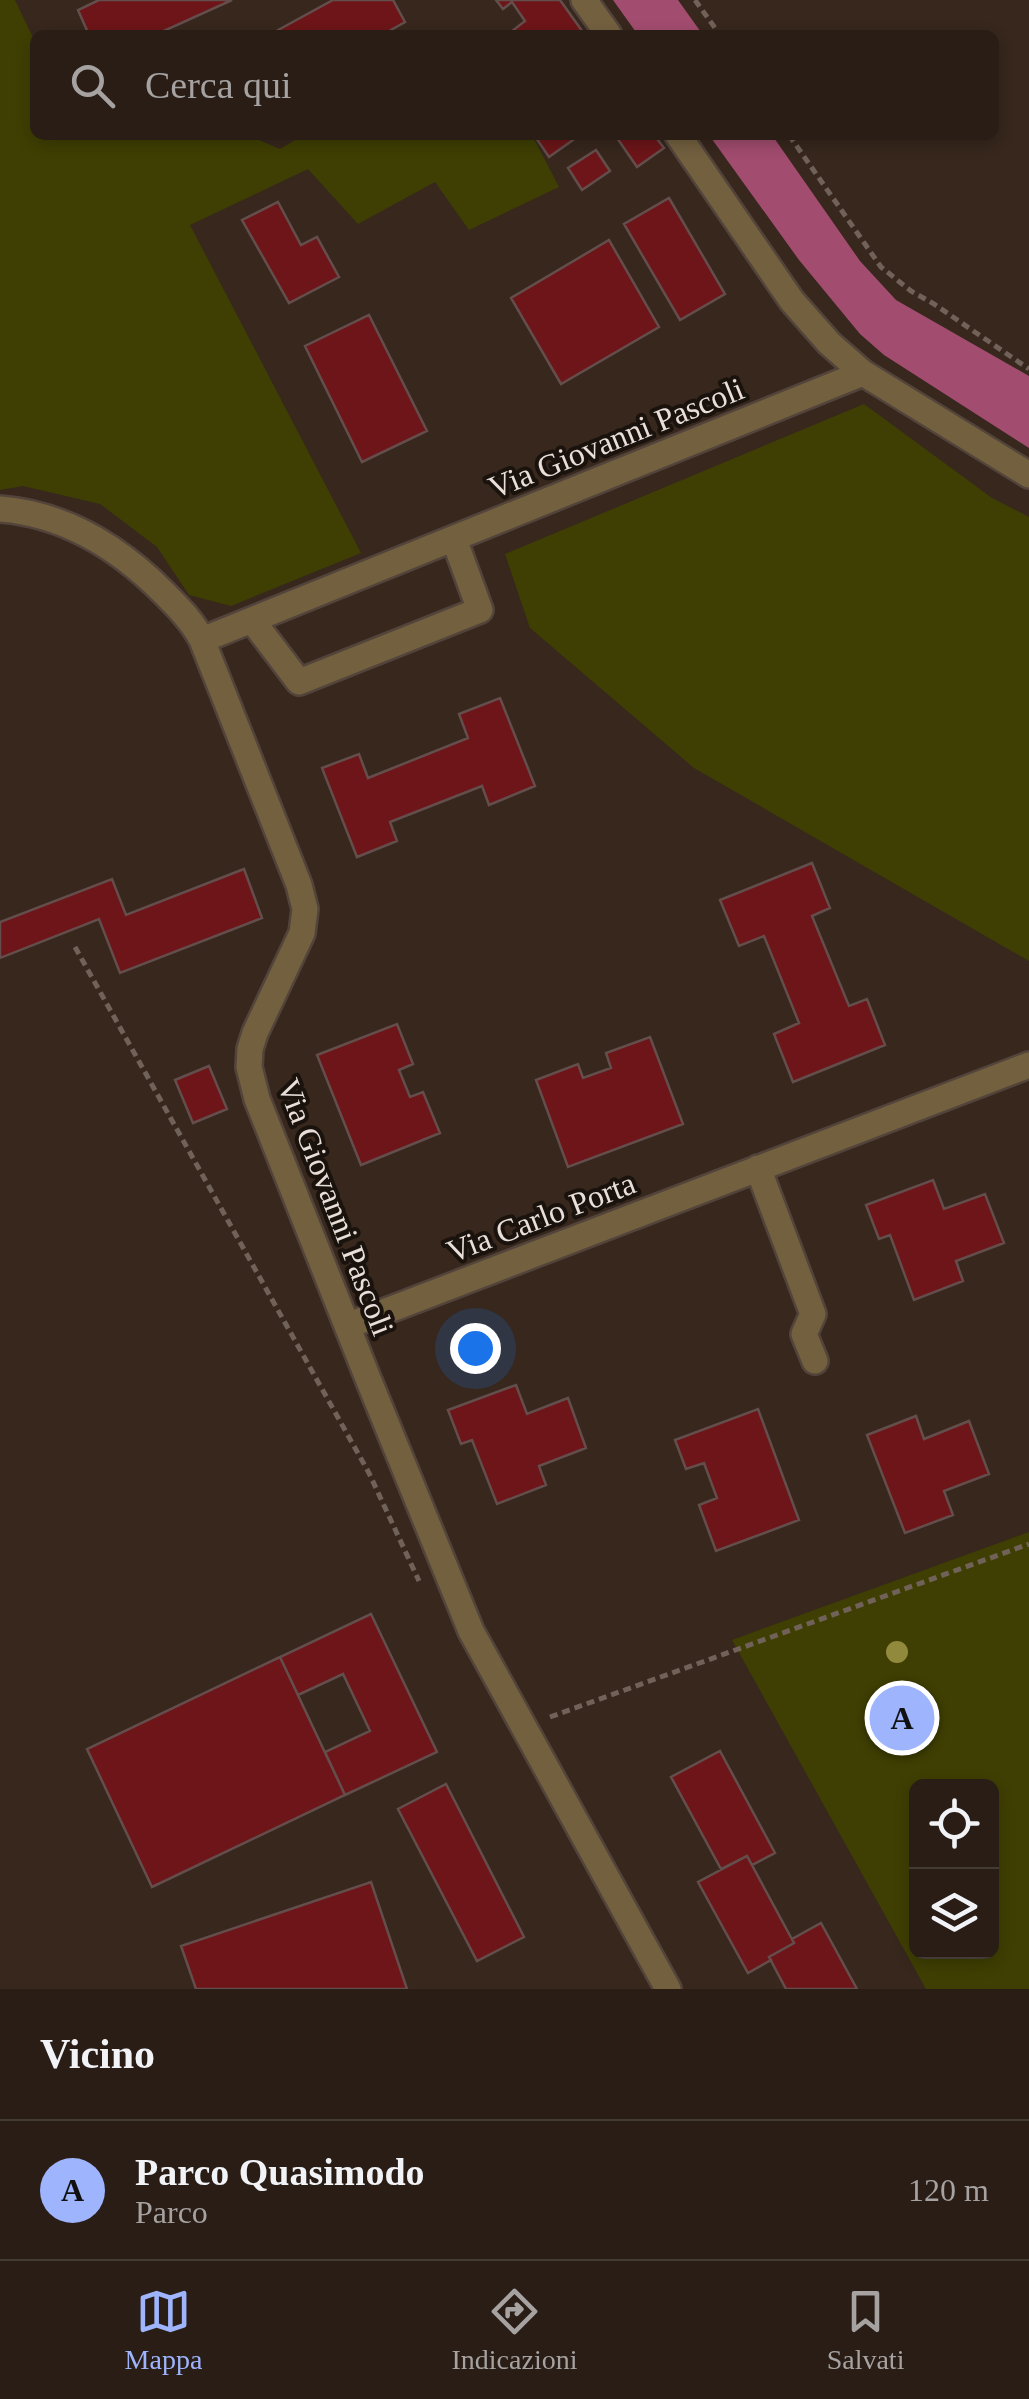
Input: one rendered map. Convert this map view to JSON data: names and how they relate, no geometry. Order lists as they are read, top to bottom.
{
  "streets": {
    "street": ["Via Giovanni Pascoli", "Via Carlo Porta"]
  },
  "crossings": [
    ["Via Giovanni Pascoli", "Via Carlo Porta"]
  ],
  "page": {
    "search": "Cerca qui",
    "pins": "A",
    "heading": "Vicino",
    "list": [
      {
        "mark": "A",
        "name": "Parco Quasimodo",
        "note": "Parco",
        "value": "120 m"
      }
    ],
    "nav": ["Mappa", "Indicazioni", "Salvati"]
  }
}
